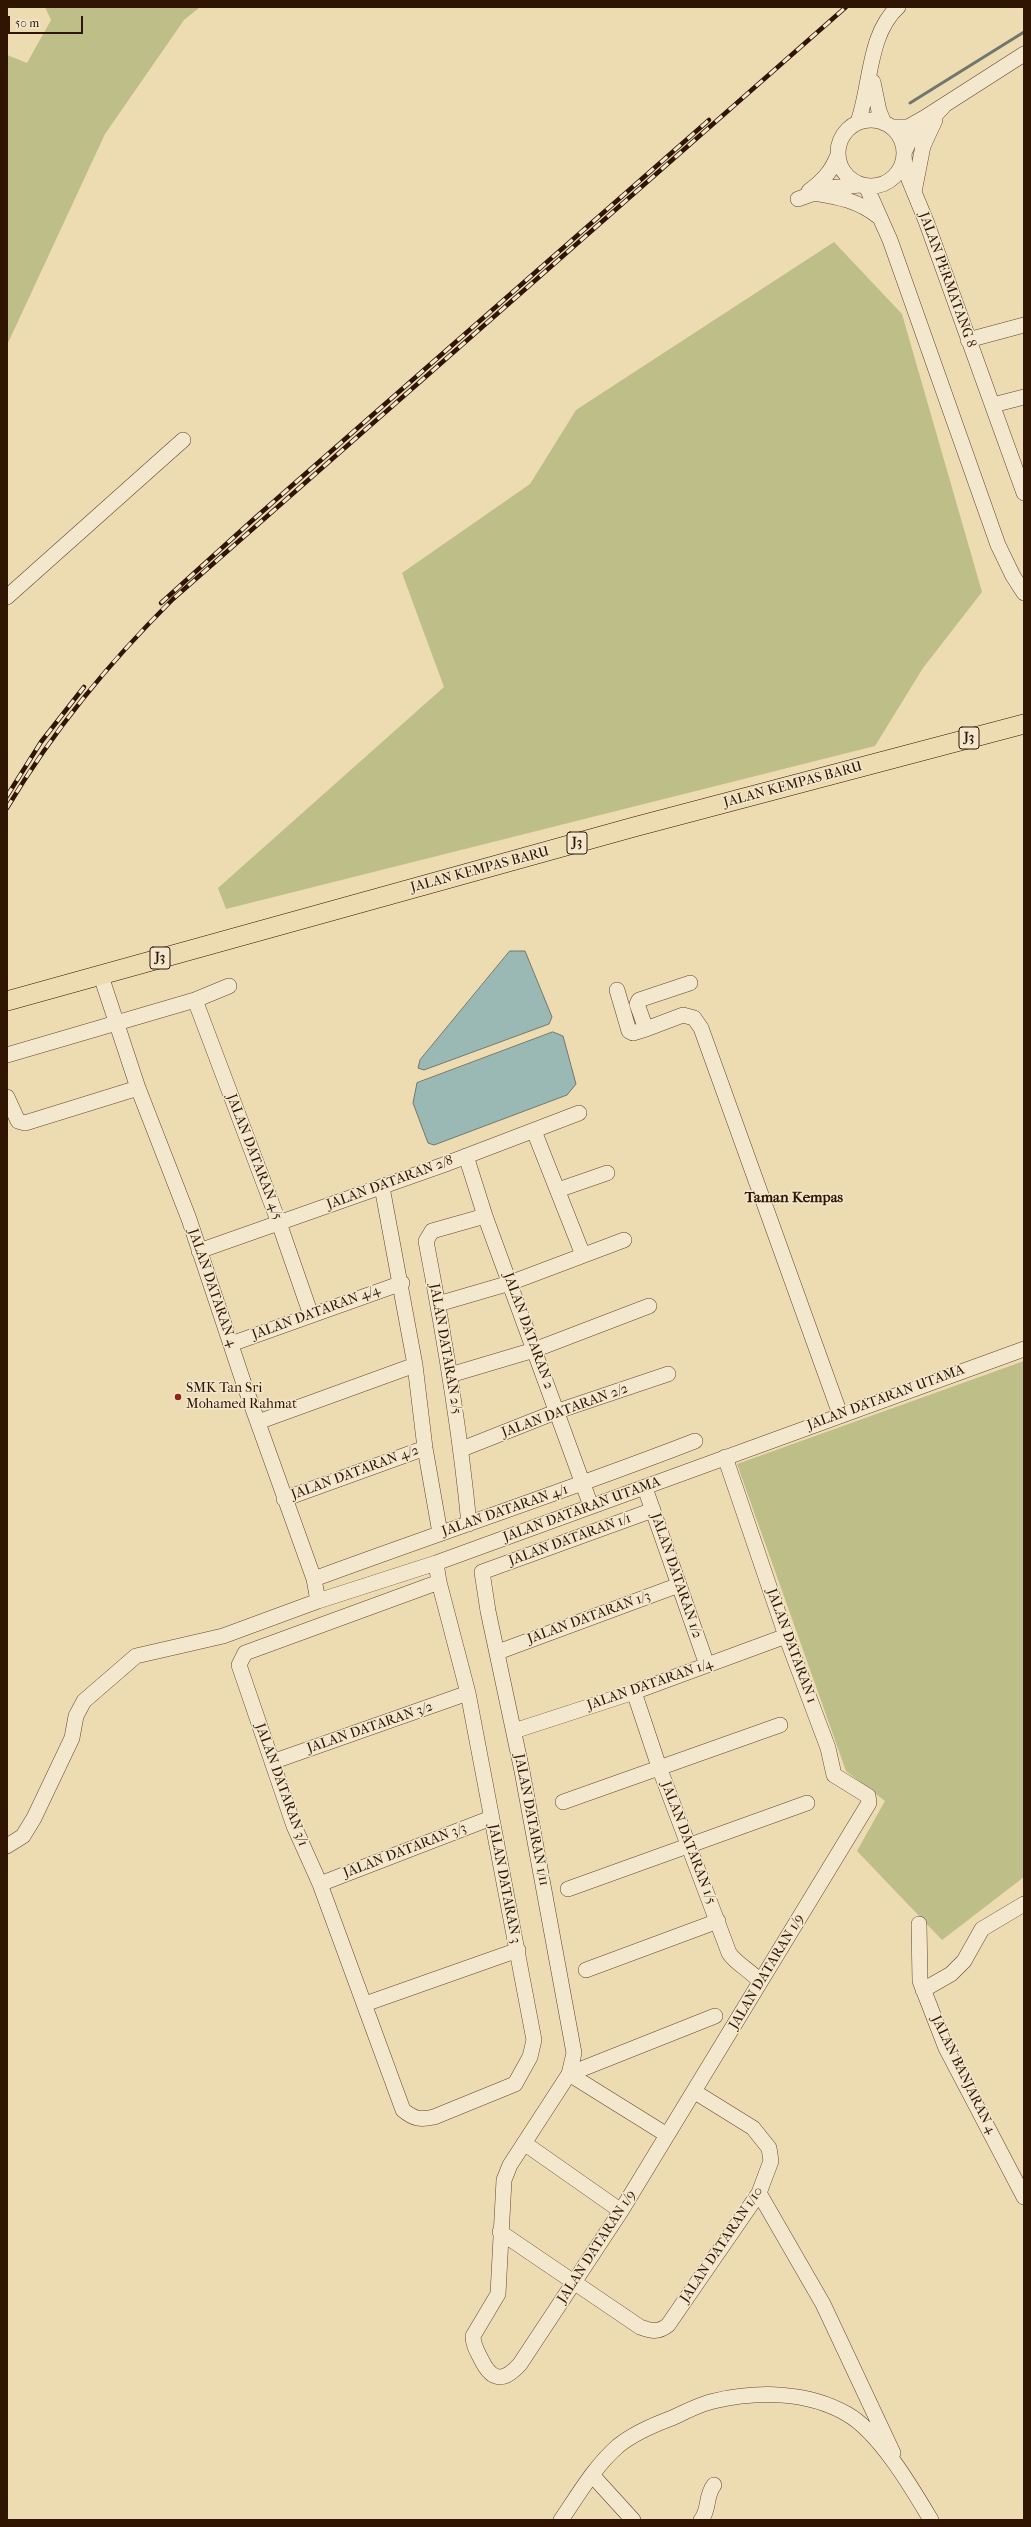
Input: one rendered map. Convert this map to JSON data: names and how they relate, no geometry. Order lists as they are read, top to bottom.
{
  "streets": {
    "main road": ["J3", "JALAN KEMPAS BARU"],
    "street": [
      "JALAN PERMATANG 8",
      "JALAN DATARAN 4/5",
      "JALAN DATARAN 2/8",
      "JALAN DATARAN 4",
      "JALAN DATARAN 4/4",
      "JALAN DATARAN 2",
      "JALAN DATARAN 2/5",
      "JALAN DATARAN UTAMA",
      "JALAN DATARAN 2/2",
      "JALAN DATARAN 4/2",
      "JALAN DATARAN 4/1",
      "JALAN DATARAN 1/1",
      "JALAN DATARAN 1/2",
      "JALAN DATARAN 1/3",
      "JALAN DATARAN 1",
      "JALAN DATARAN 1/4",
      "JALAN DATARAN 3/2",
      "JALAN DATARAN 3/1",
      "JALAN DATARAN 1/11",
      "JALAN DATARAN 1/5",
      "JALAN DATARAN 3/3",
      "JALAN DATARAN 3",
      "JALAN DATARAN 1/9",
      "JALAN BANJARAN 4",
      "JALAN DATARAN 1/10"
    ]
  },
  "crossings": [
    ["JALAN KEMPAS BARU", "JALAN DATARAN 4"],
    ["JALAN DATARAN 4/5", "JALAN DATARAN 2/8"],
    ["JALAN DATARAN 4/5", "JALAN DATARAN 4/4"],
    ["JALAN DATARAN 2/8", "JALAN DATARAN 4"],
    ["JALAN DATARAN 2/8", "JALAN DATARAN 2"],
    ["JALAN DATARAN 4", "JALAN DATARAN 4/4"],
    ["JALAN DATARAN 4", "JALAN DATARAN UTAMA"],
    ["JALAN DATARAN 4", "JALAN DATARAN 4/2"],
    ["JALAN DATARAN 4", "JALAN DATARAN 4/1"],
    ["JALAN DATARAN 2", "JALAN DATARAN 2/5"],
    ["JALAN DATARAN 2", "JALAN DATARAN UTAMA"],
    ["JALAN DATARAN 2", "JALAN DATARAN 2/2"],
    ["JALAN DATARAN 2", "JALAN DATARAN 4/1"],
    ["JALAN DATARAN 2/5", "JALAN DATARAN 2/2"],
    ["JALAN DATARAN 2/5", "JALAN DATARAN 4/1"],
    ["JALAN DATARAN UTAMA", "JALAN DATARAN 1/2"],
    ["JALAN DATARAN UTAMA", "JALAN DATARAN 1"],
    ["JALAN DATARAN UTAMA", "JALAN DATARAN 3"],
    ["JALAN DATARAN 1/1", "JALAN DATARAN 1/2"],
    ["JALAN DATARAN 1/1", "JALAN DATARAN 1/11"],
    ["JALAN DATARAN 1/2", "JALAN DATARAN 1/3"],
    ["JALAN DATARAN 1/2", "JALAN DATARAN 1/4"],
    ["JALAN DATARAN 1/3", "JALAN DATARAN 1/11"],
    ["JALAN DATARAN 1", "JALAN DATARAN 1/4"],
    ["JALAN DATARAN 1", "JALAN DATARAN 1/9"],
    ["JALAN DATARAN 1/4", "JALAN DATARAN 1/11"],
    ["JALAN DATARAN 1/4", "JALAN DATARAN 1/5"],
    ["JALAN DATARAN 3/2", "JALAN DATARAN 3/1"],
    ["JALAN DATARAN 3/2", "JALAN DATARAN 3"],
    ["JALAN DATARAN 3/1", "JALAN DATARAN 3/3"],
    ["JALAN DATARAN 3/1", "JALAN DATARAN 3"],
    ["JALAN DATARAN 1/11", "JALAN DATARAN 1/9"],
    ["JALAN DATARAN 1/5", "JALAN DATARAN 1/9"],
    ["JALAN DATARAN 3/3", "JALAN DATARAN 3"],
    ["JALAN DATARAN 1/9", "JALAN DATARAN 1/10"]
  ],
  "districts": ["Taman Kempas"],
  "places": ["SMK Tan Sri Mohamed Rahmat"],
  "scale_bar": "50 m"
}
